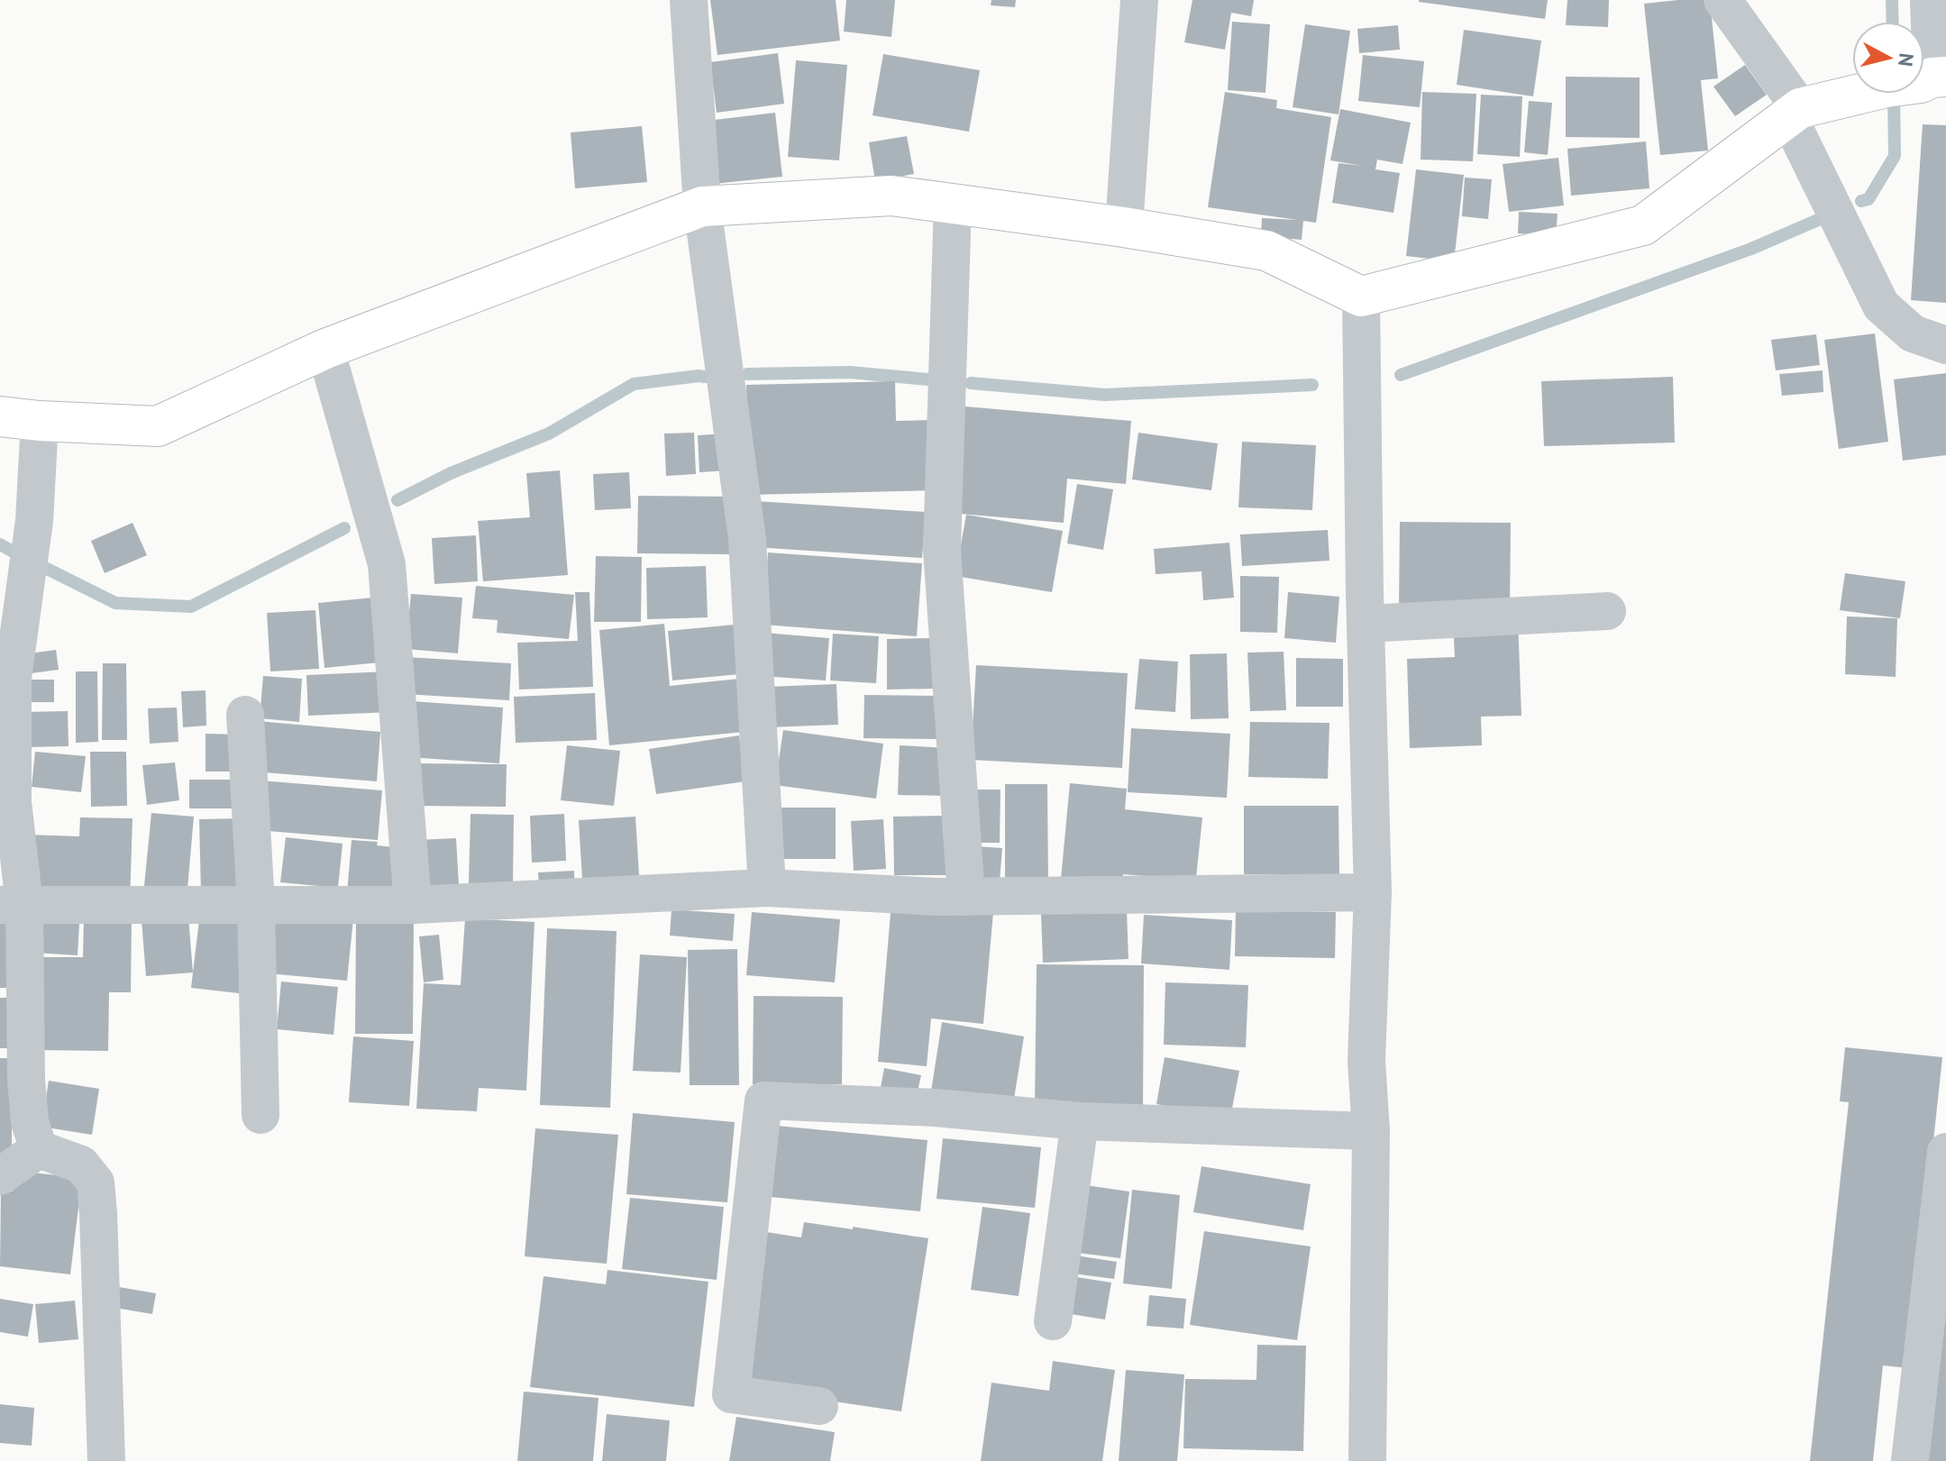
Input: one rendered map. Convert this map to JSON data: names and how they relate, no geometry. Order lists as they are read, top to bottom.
{
  "north": "right"
}
